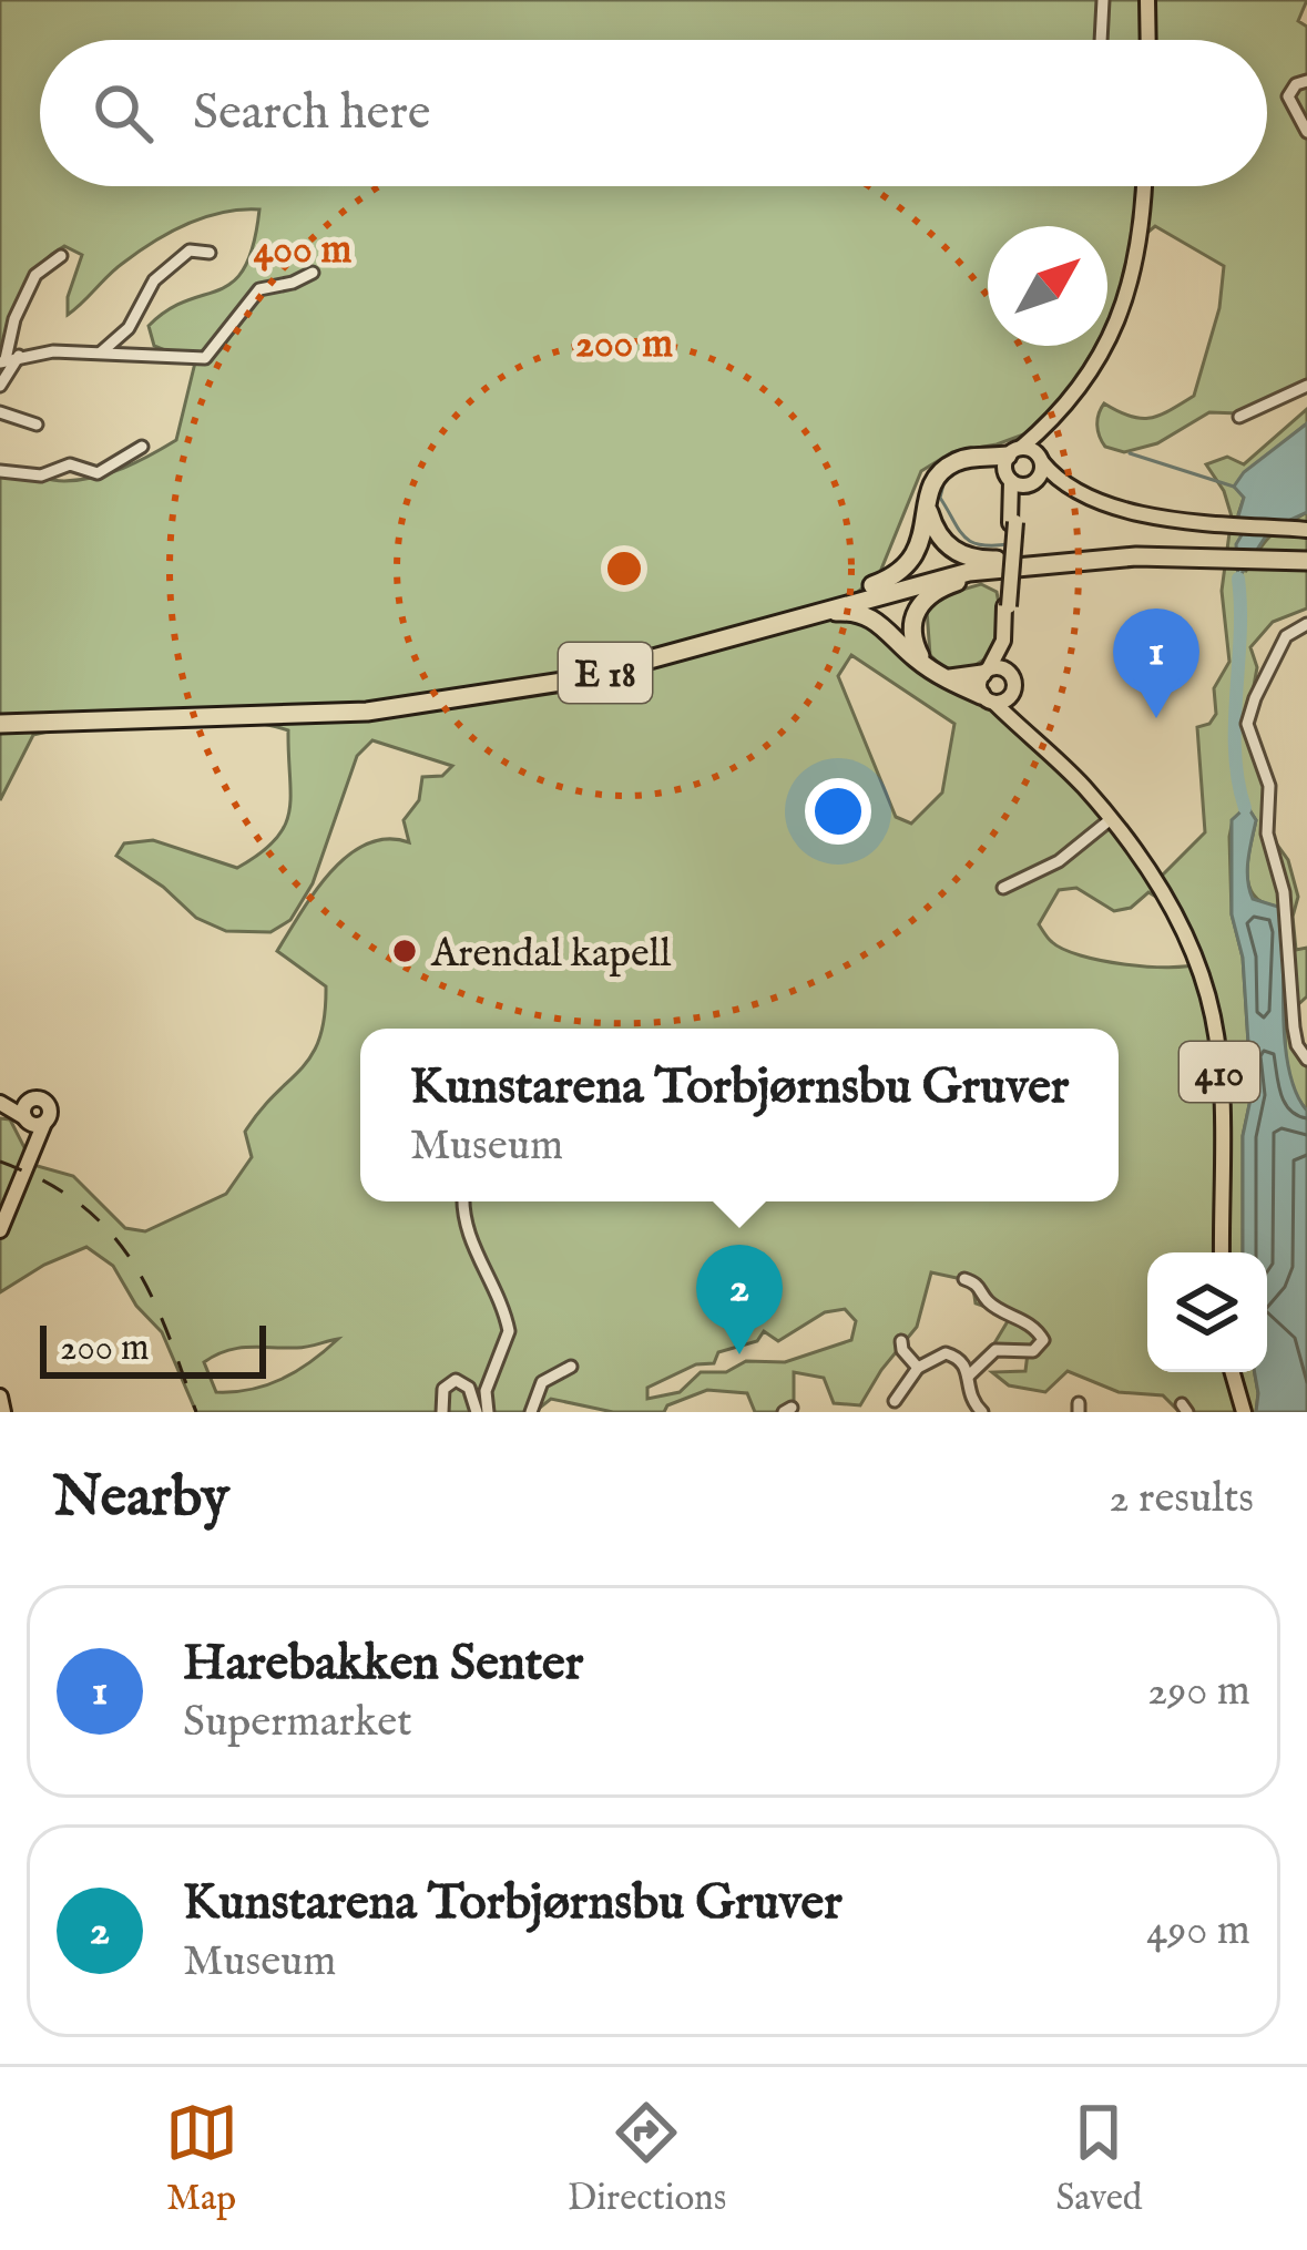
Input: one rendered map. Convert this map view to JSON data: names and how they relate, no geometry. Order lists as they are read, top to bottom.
{
  "streets": {
    "highway": ["E 18"],
    "main road": ["410"]
  },
  "crossings": [
    ["E 18", "410"]
  ],
  "places": ["Arendal kapell"],
  "scale_bar": "200 m",
  "north": "top right",
  "page": {
    "search": "Search here",
    "pins": ["1", "2"],
    "popup": ["Kunstarena Torbjørnsbu Gruver", "Museum"],
    "scale": "200 m",
    "heading": ["Nearby", "2 results"],
    "list": [
      {
        "mark": "1",
        "name": "Harebakken Senter",
        "note": "Supermarket",
        "value": "290 m"
      },
      {
        "mark": "2",
        "name": "Kunstarena Torbjørnsbu Gruver",
        "note": "Museum",
        "value": "490 m"
      }
    ],
    "nav": ["Map", "Directions", "Saved"]
  },
  "rings": ["400 m", "200 m"]
}
